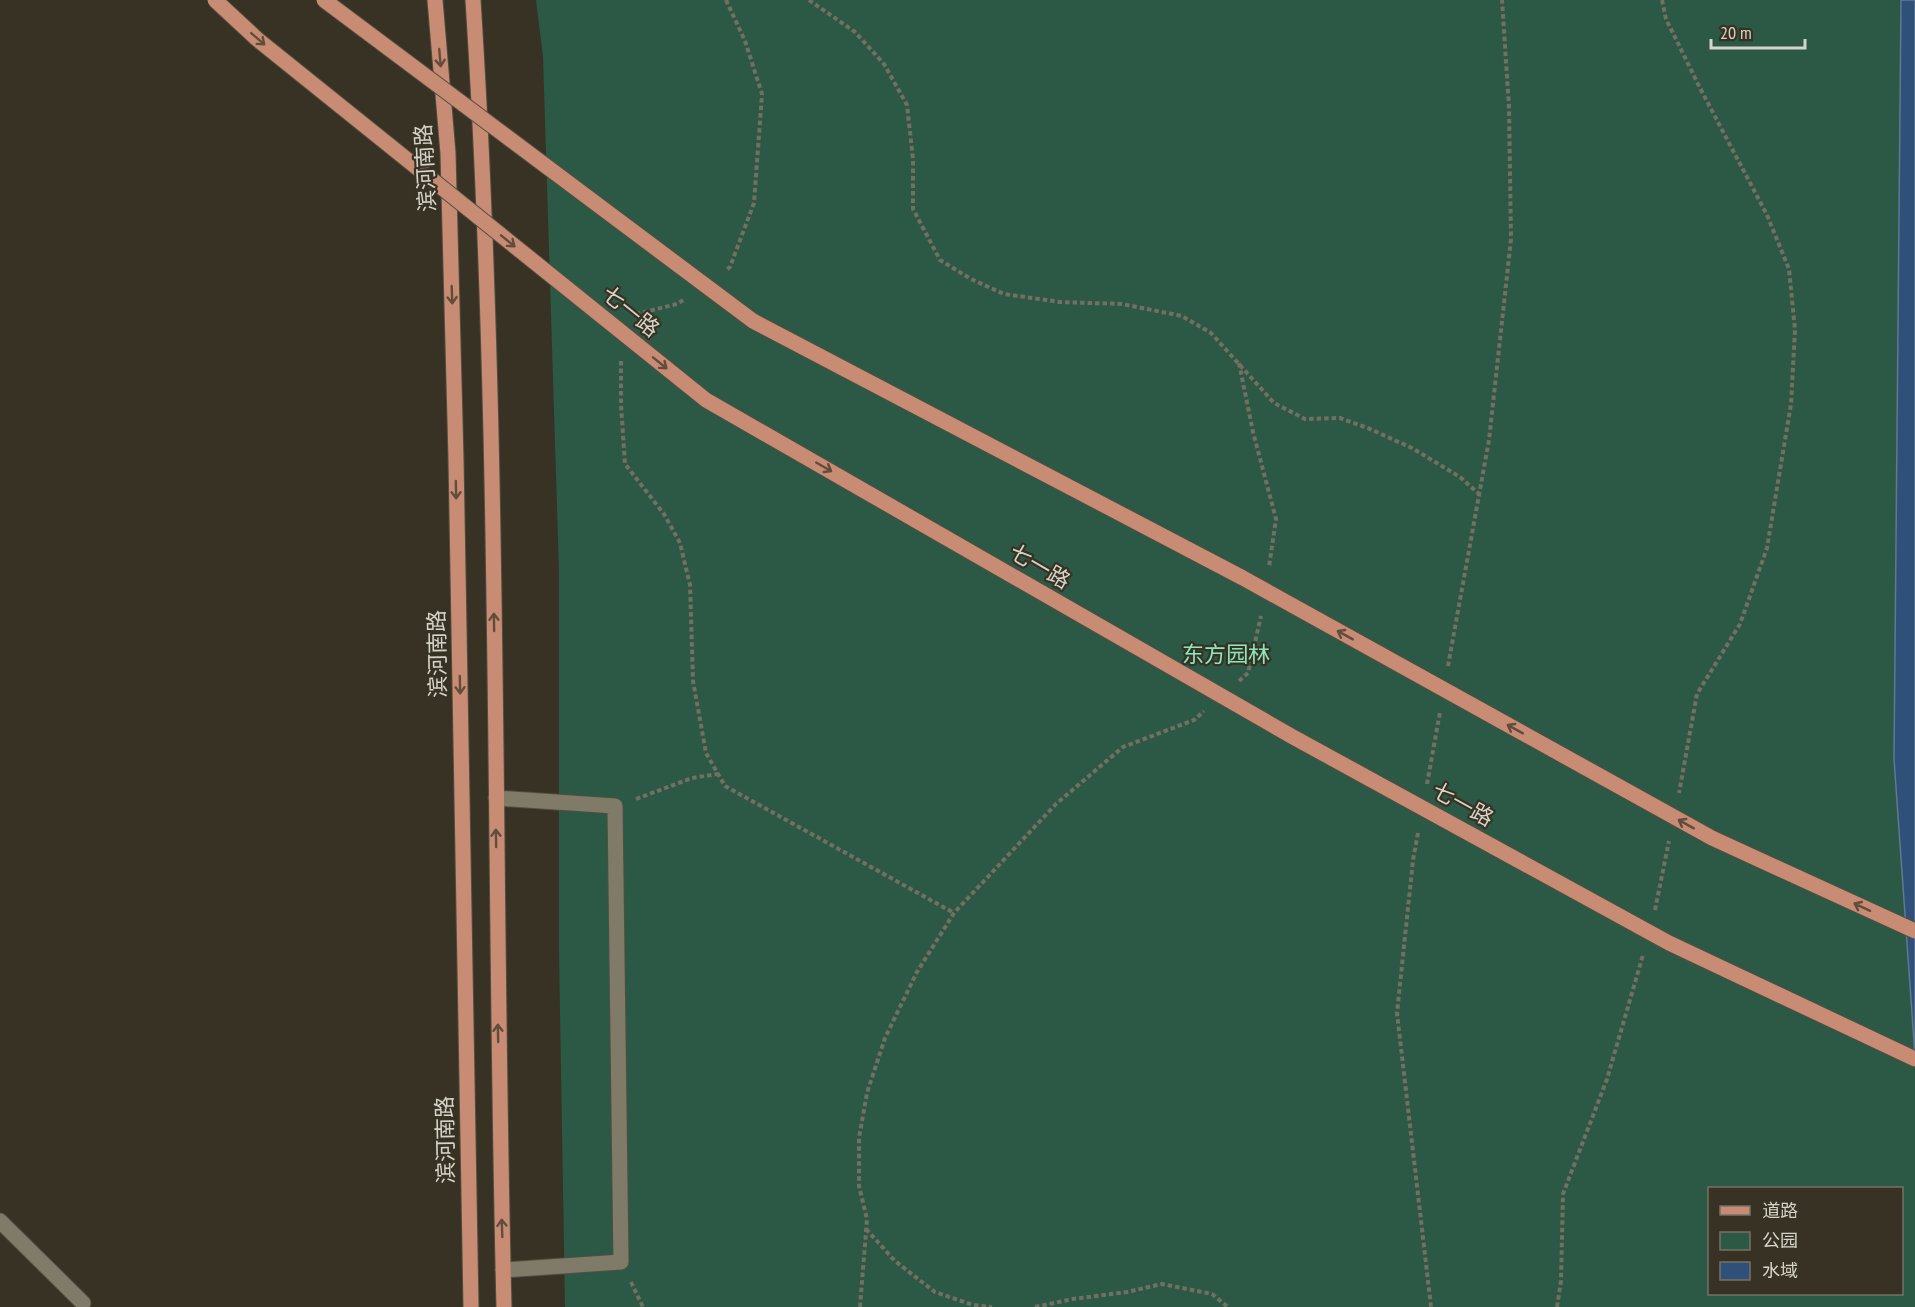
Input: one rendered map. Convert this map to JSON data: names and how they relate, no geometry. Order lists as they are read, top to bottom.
{
  "streets": {
    "main road": ["滨河南路", "七一路"]
  },
  "parks": ["东方园林"],
  "legend": ["道路", "公园", "水域"],
  "scale_bar": "20 m"
}
